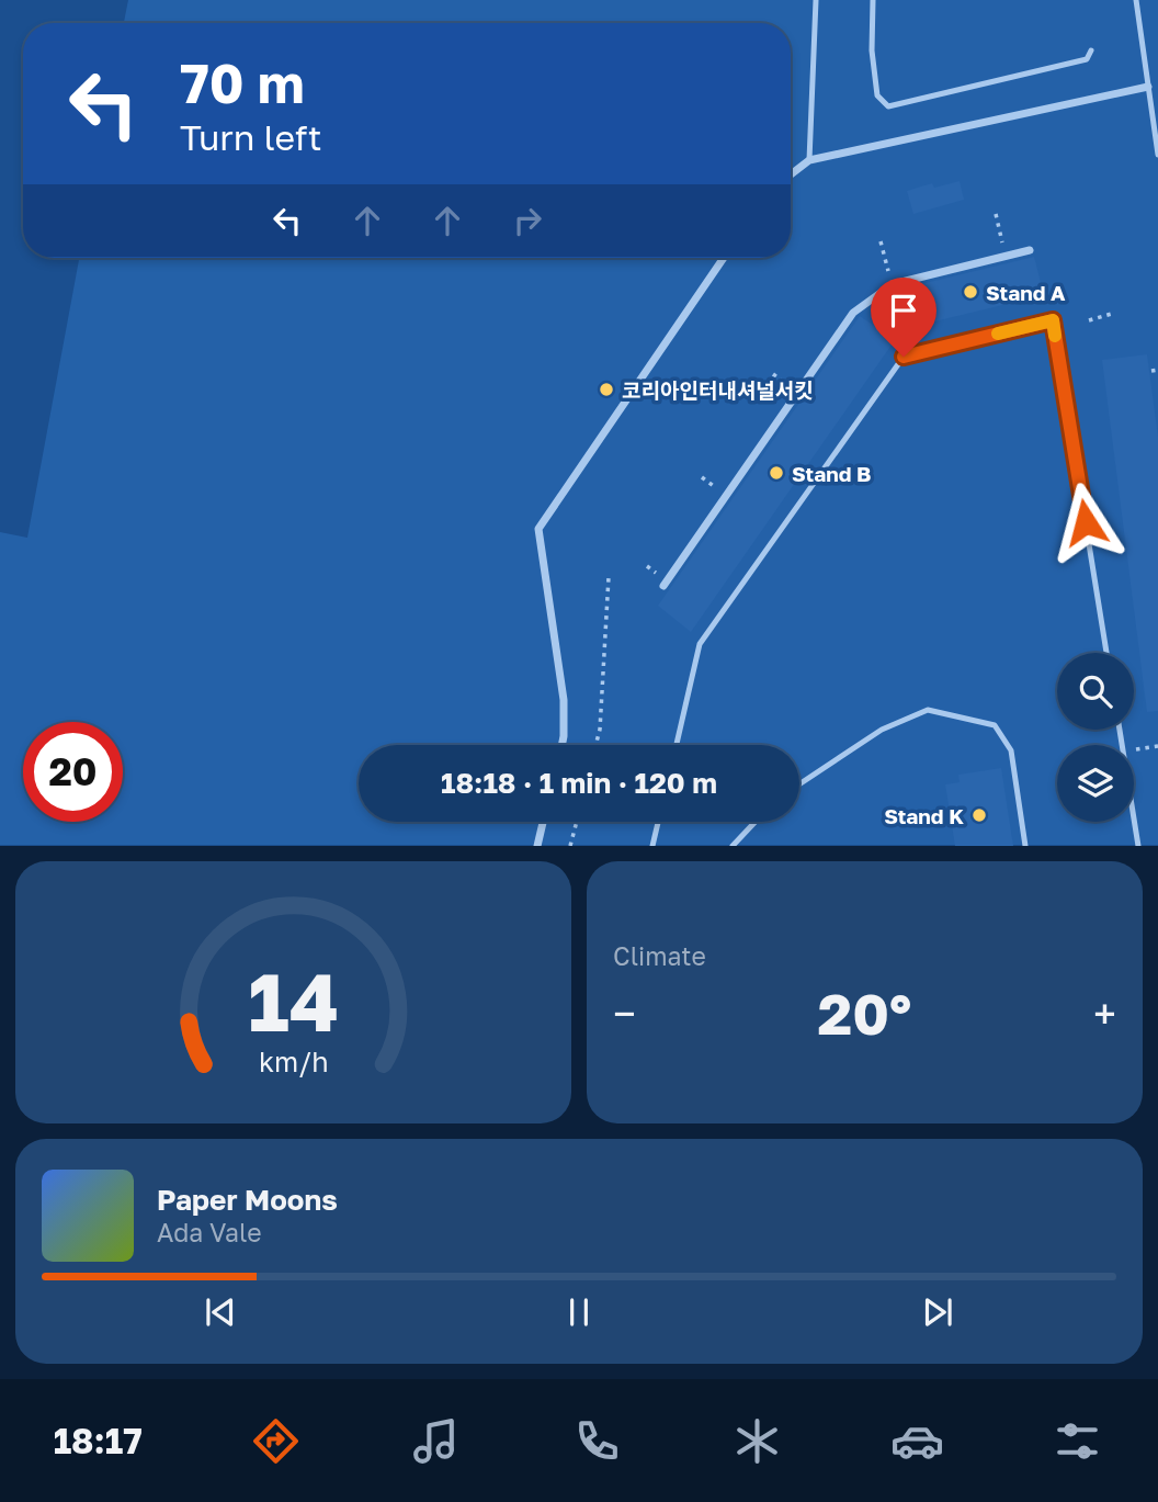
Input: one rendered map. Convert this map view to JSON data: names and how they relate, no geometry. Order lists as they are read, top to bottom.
{
  "places": [
    "Stand A",
    "코리아인터내셔널서킷",
    "Stand B",
    "Stand K"
  ],
  "page": {
    "turn": ["70 m", "Turn left"],
    "limit": "20",
    "trip": "18:18 · 1 min · 120 m",
    "tile": "Climate",
    "heat": ["−", "20°", "+"],
    "song": ["Paper Moons", "Ada Vale"],
    "tabs": "18:17",
    "gauge": ["14", "km/h"]
  }
}
